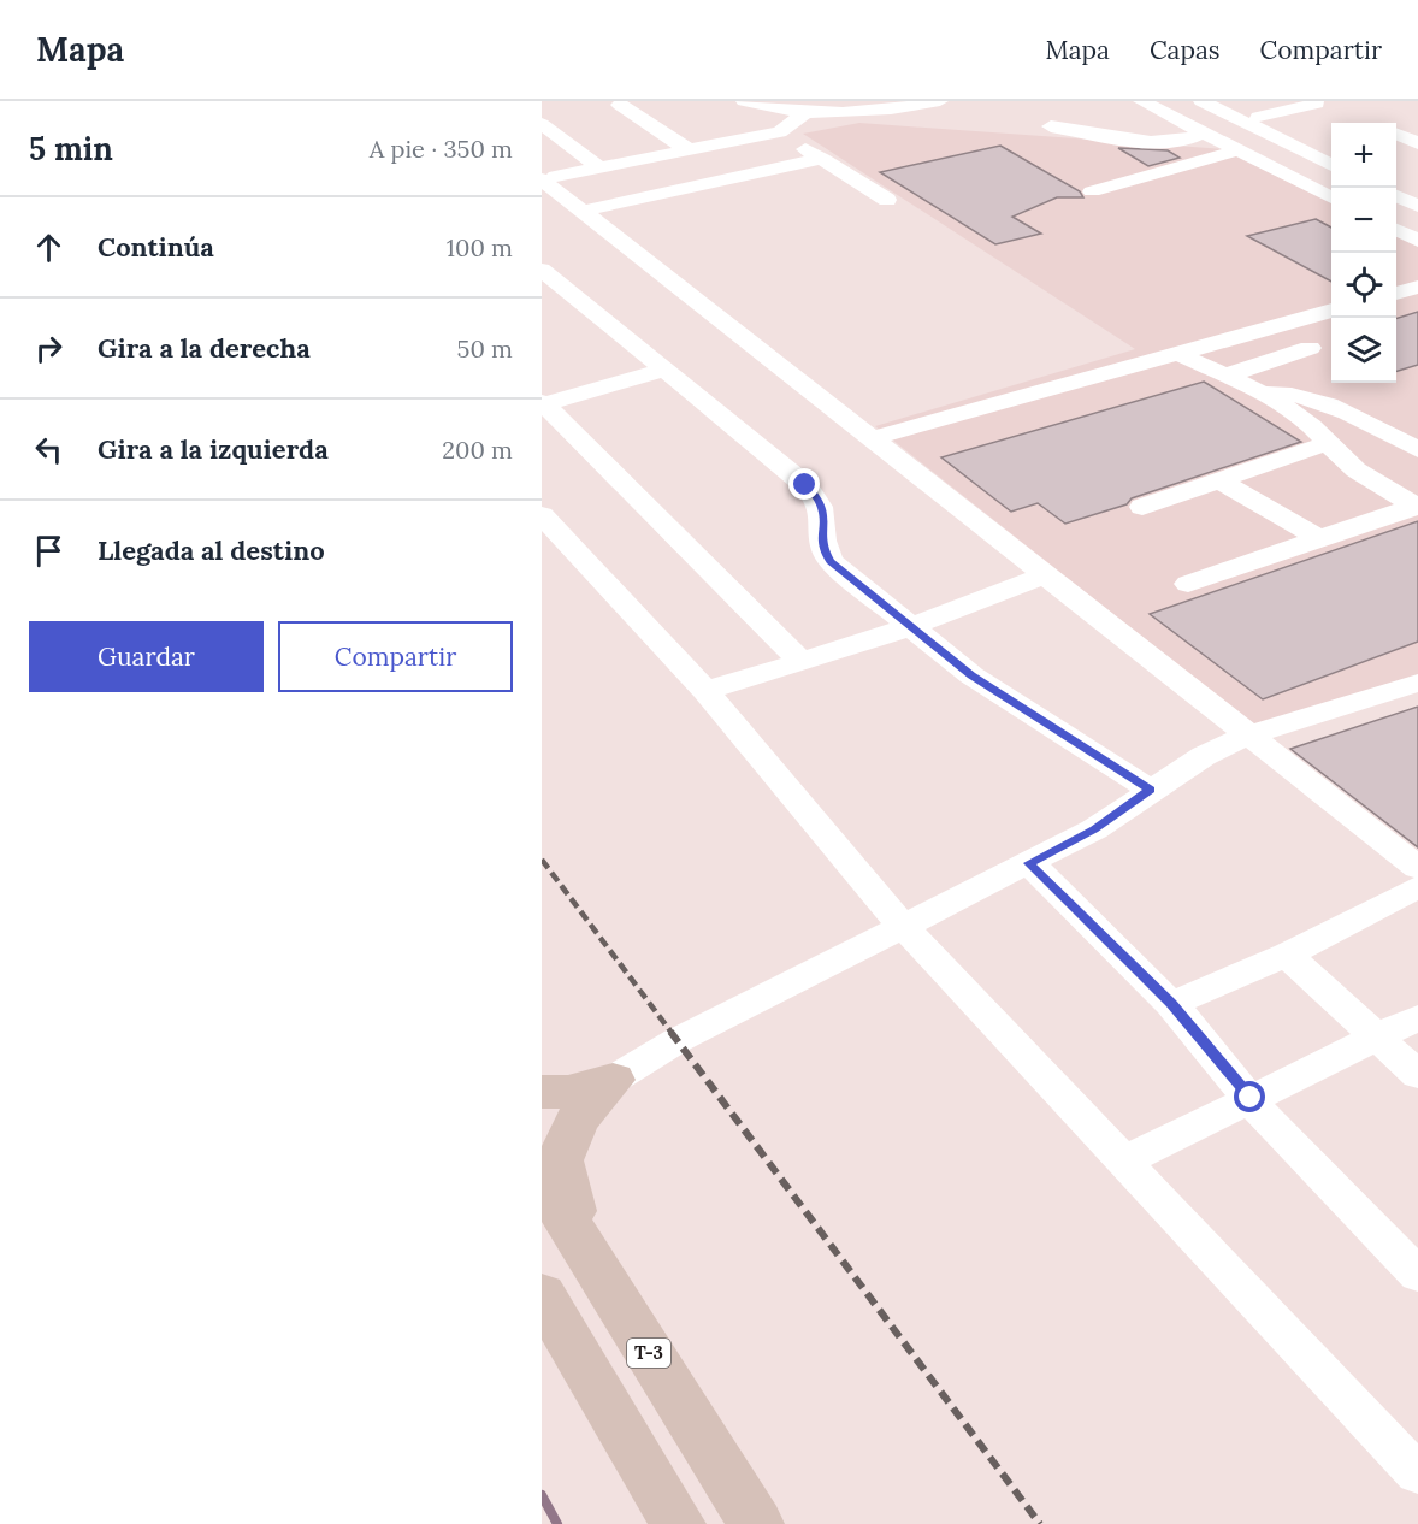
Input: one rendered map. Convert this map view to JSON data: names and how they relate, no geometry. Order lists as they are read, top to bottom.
{
  "streets": {
    "main road": ["T-3"]
  },
  "page": {
    "header": "Mapa",
    "nav": ["Mapa", "Capas", "Compartir"],
    "heading": ["5 min", "A pie · 350 m"],
    "map_buttons": ["+", "−"],
    "list": [
      ["Continúa", "100 m"],
      ["Gira a la derecha", "50 m"],
      ["Gira a la izquierda", "200 m"],
      "Llegada al destino"
    ],
    "buttons": ["Guardar", "Compartir"]
  }
}
